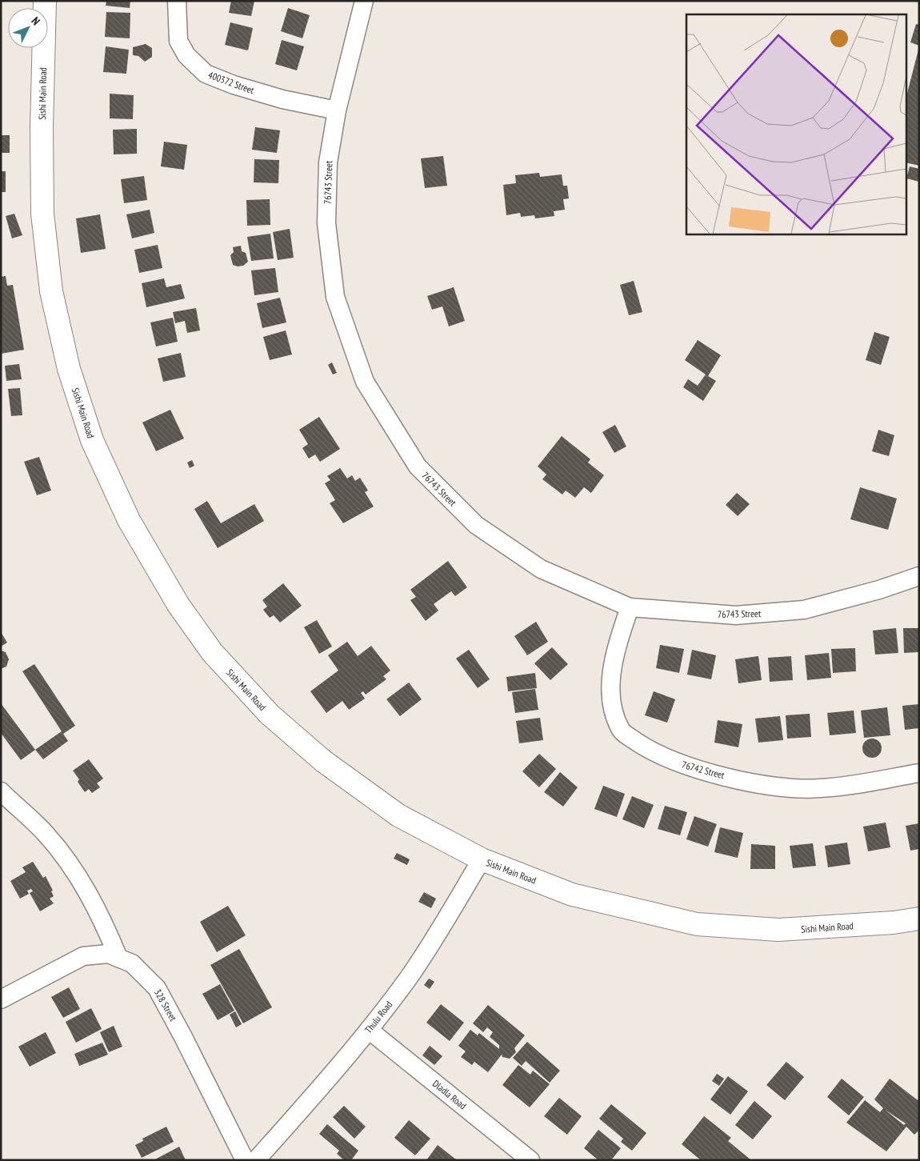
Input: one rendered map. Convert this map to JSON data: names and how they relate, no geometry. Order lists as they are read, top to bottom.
{
  "streets": {
    "street": [
      "400372 Street",
      "Sishi Main Road",
      "76743 Street",
      "76742 Street",
      "328 Street",
      "Thulu Road",
      "Dladla Road"
    ]
  },
  "crossings": [
    ["400372 Street", "76743 Street"],
    ["Sishi Main Road", "Thulu Road"],
    ["76743 Street", "76742 Street"],
    ["Thulu Road", "Dladla Road"]
  ],
  "north": "top right"
}
